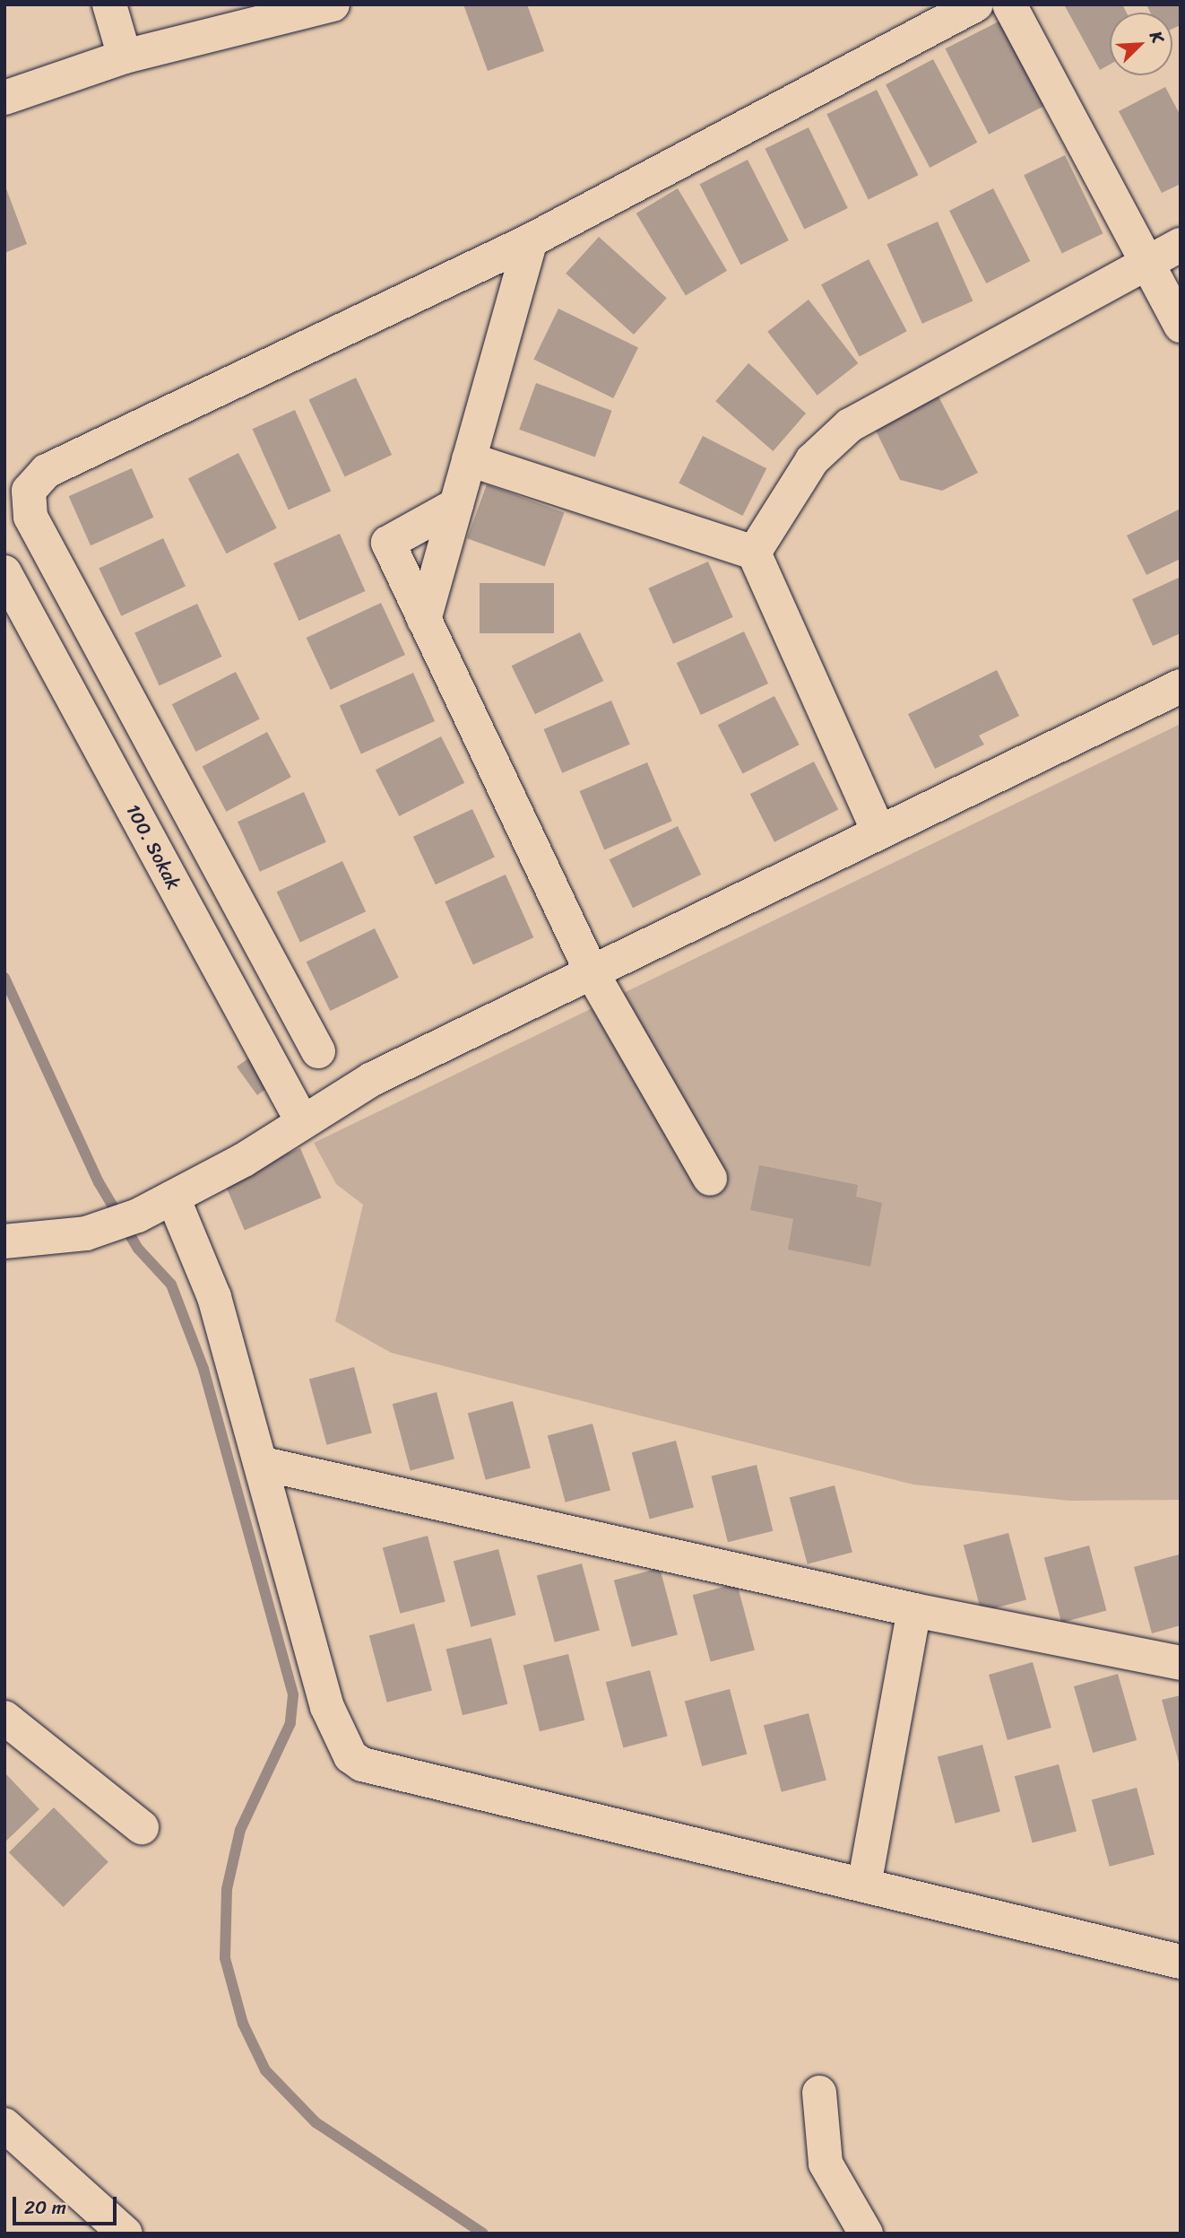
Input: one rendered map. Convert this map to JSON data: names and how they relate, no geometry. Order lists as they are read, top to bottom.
{
  "streets": {
    "street": ["100. Sokak"]
  },
  "scale_bar": "20 m",
  "north": "top right"
}
